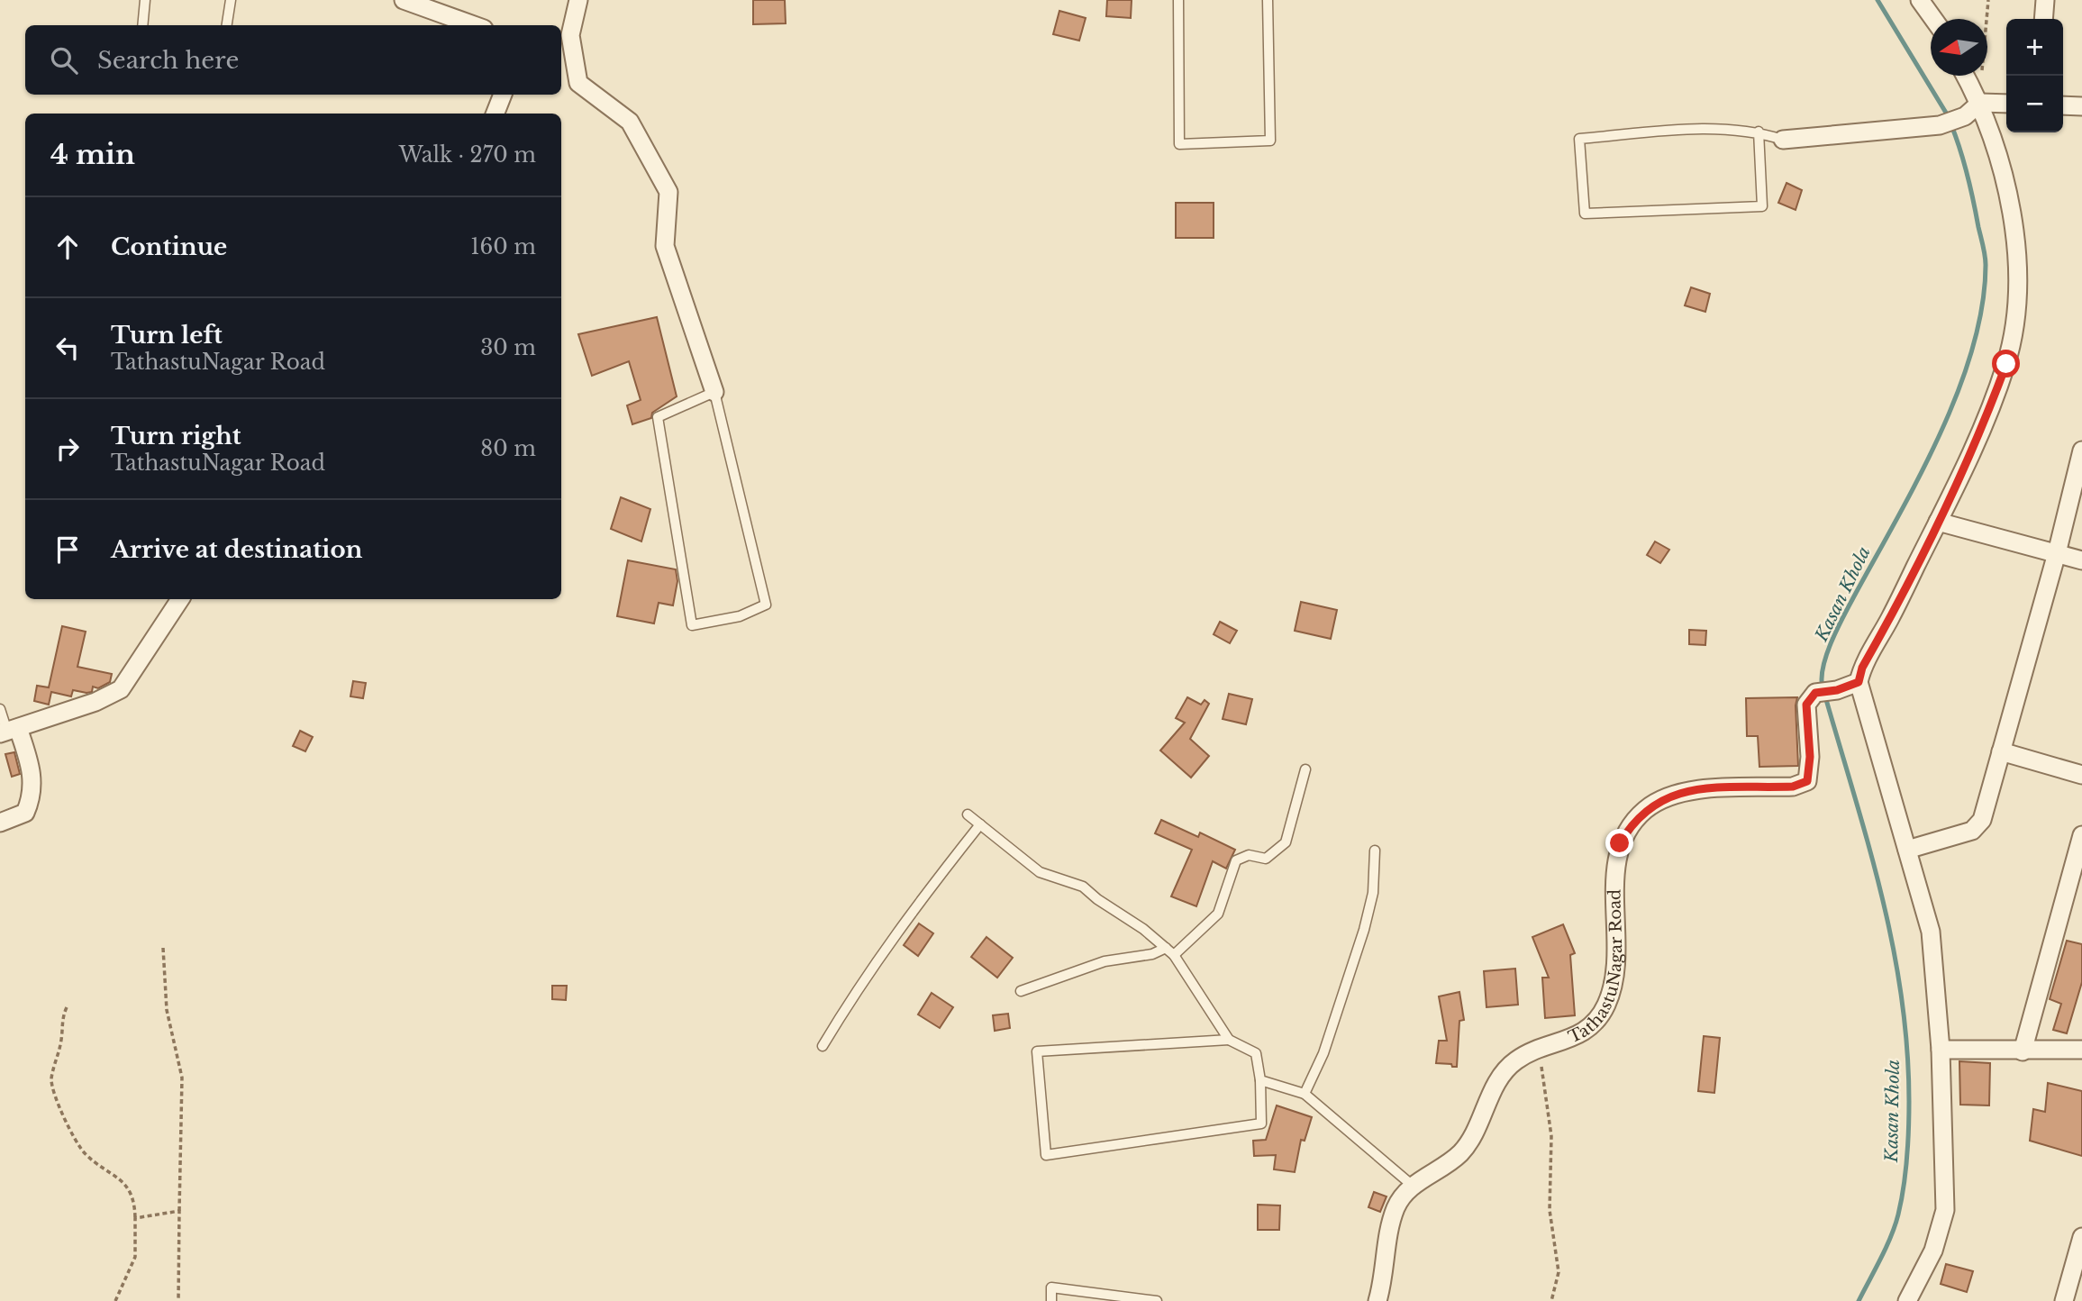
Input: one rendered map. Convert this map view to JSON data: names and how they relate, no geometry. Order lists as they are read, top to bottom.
{
  "streets": {
    "street": ["TathastuNagar Road"]
  },
  "water": ["Kasan Khola"],
  "north": "left",
  "page": {
    "map_buttons": ["+", "−"],
    "search": "Search here",
    "heading": ["4 min", "Walk · 270 m"],
    "list": [
      ["Continue", "160 m"],
      ["Turn left", "TathastuNagar Road", "30 m"],
      ["Turn right", "TathastuNagar Road", "80 m"],
      "Arrive at destination"
    ]
  }
}
